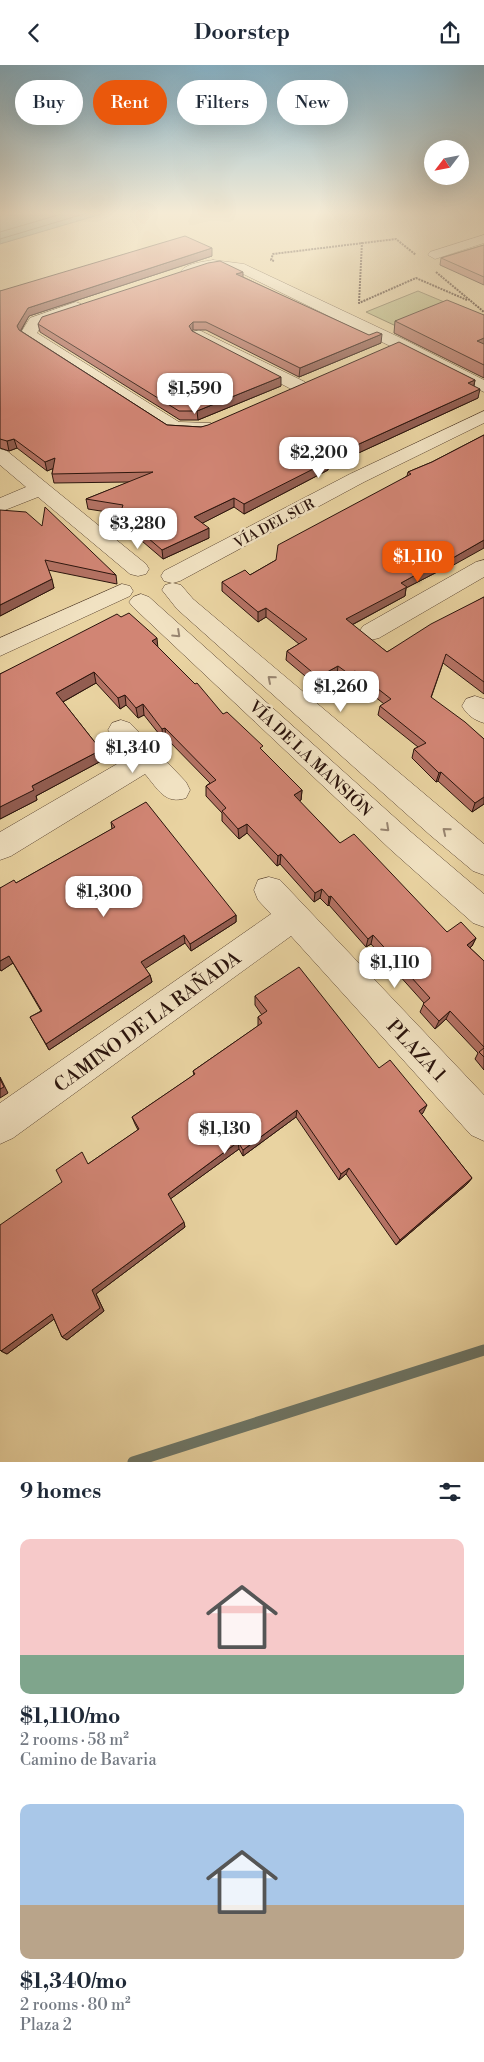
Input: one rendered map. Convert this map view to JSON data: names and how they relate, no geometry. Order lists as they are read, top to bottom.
{
  "streets": {
    "street": [
      "VÍA DEL SUR",
      "VÍA DE LA MANSIÓN",
      "CAMINO DE LA RAÑADA",
      "PLAZA 1"
    ]
  },
  "crossings": [
    ["VÍA DEL SUR", "VÍA DE LA MANSIÓN"],
    ["CAMINO DE LA RAÑADA", "PLAZA 1"]
  ],
  "north": "bottom left",
  "page": {
    "header": "Doorstep",
    "chip": [
      "Buy",
      "Rent",
      "Filters",
      "New"
    ],
    "price": [
      "$1,590",
      "$2,200",
      "$3,280",
      "$1,110",
      "$1,260",
      "$1,340",
      "$1,300",
      "$1,110",
      "$1,130"
    ],
    "heading": "9 homes",
    "list": [
      {
        "name": "$1,110/mo",
        "note": "2 rooms · 58 m² · Camino de Bavaria"
      },
      {
        "name": "$1,340/mo",
        "note": "2 rooms · 80 m² · Plaza 2"
      }
    ]
  }
}
